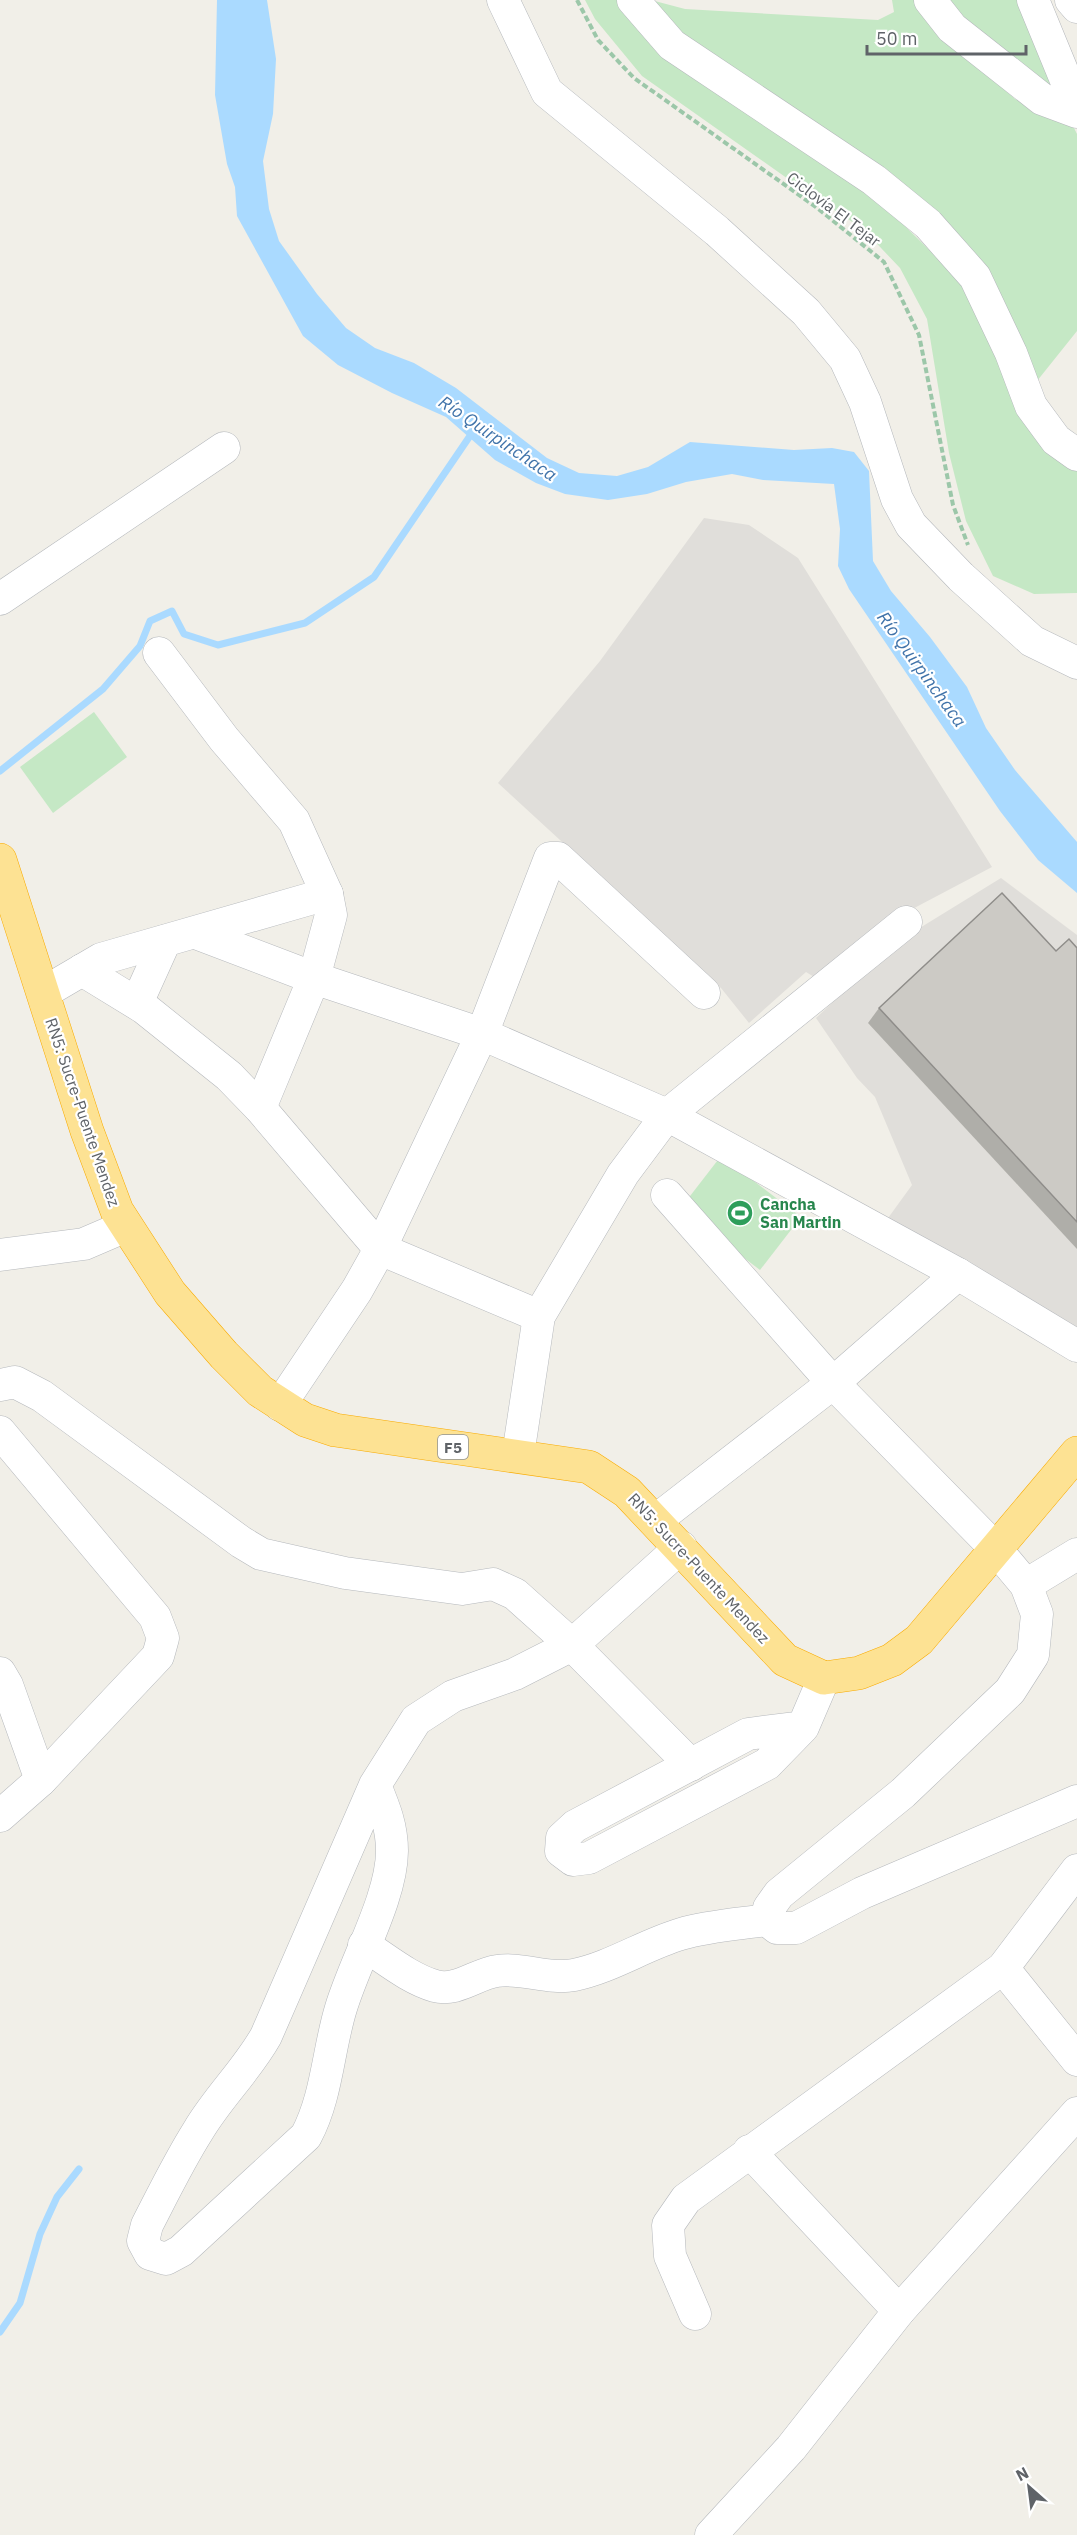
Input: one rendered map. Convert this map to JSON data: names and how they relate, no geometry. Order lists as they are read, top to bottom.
{
  "streets": {
    "highway": ["RN5: Sucre-Puente Mendez", "F5"],
    "path": ["Ciclovía El Tejar"]
  },
  "water": ["Río Quirpinchaca"],
  "places": {
    "sports": ["Cancha San Martin"]
  },
  "scale_bar": "50 m",
  "north": "top left"
}
